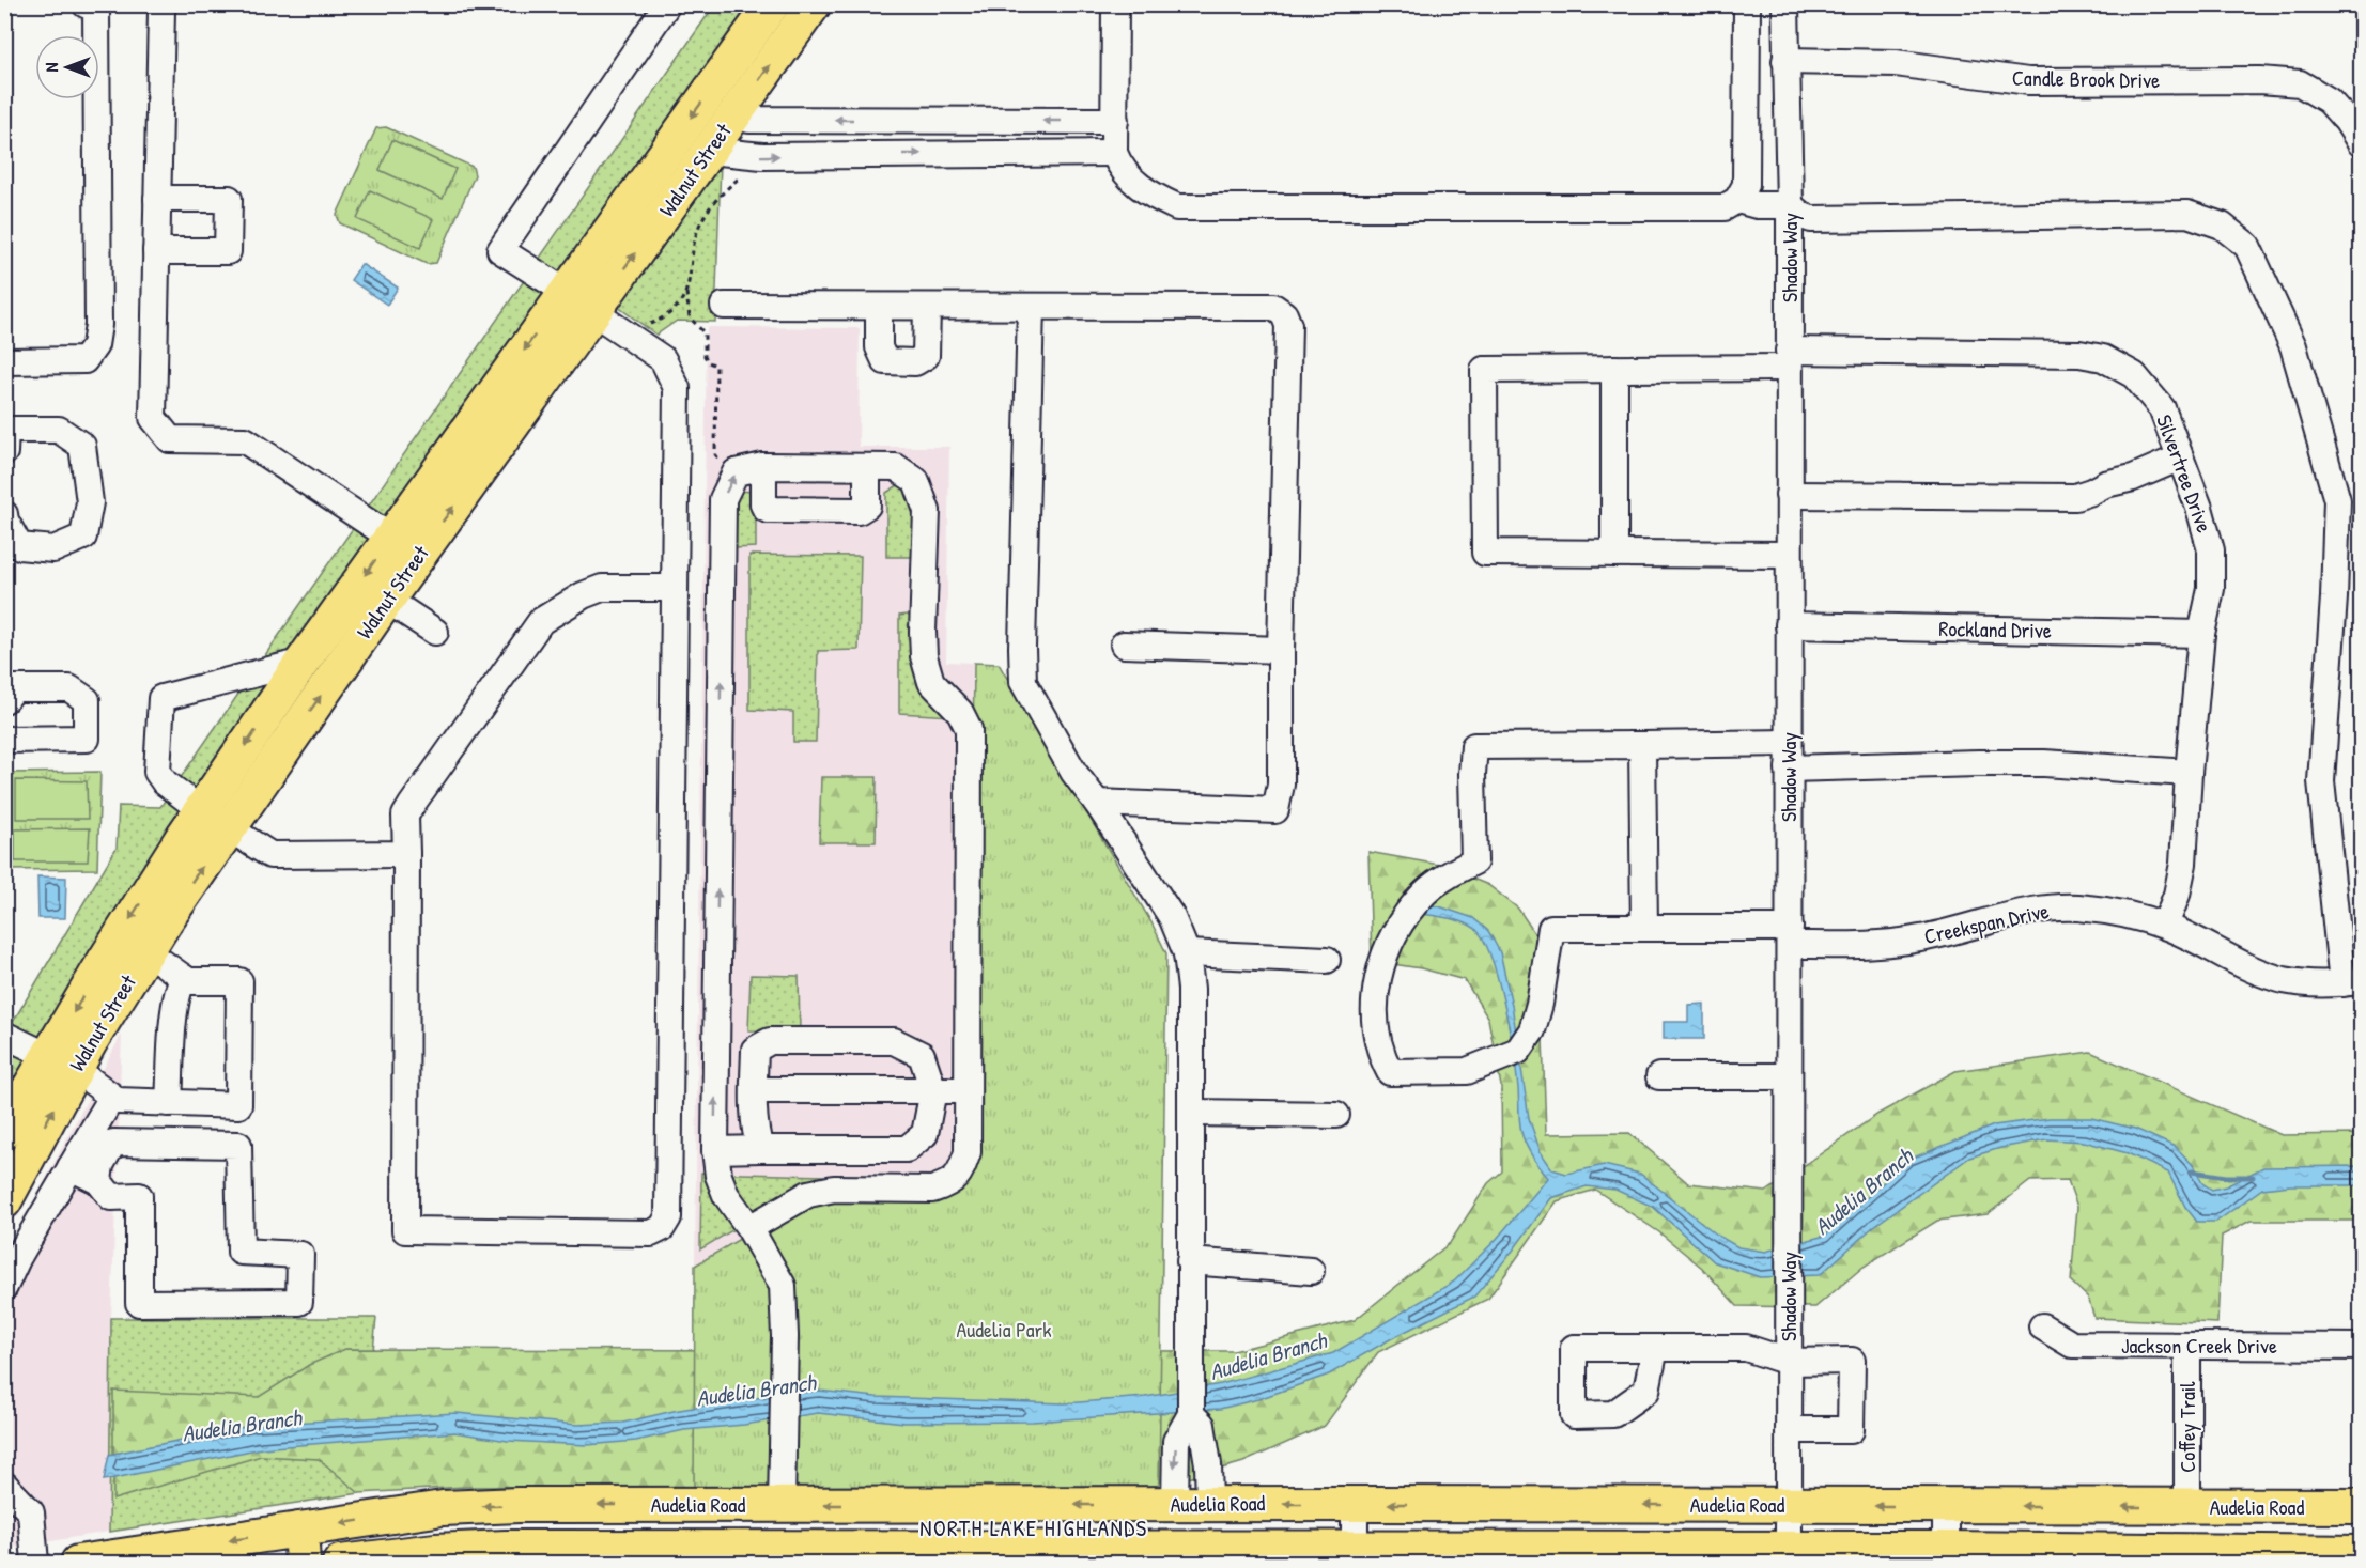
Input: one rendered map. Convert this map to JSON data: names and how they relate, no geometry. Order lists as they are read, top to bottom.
{
  "streets": {
    "main road": ["Walnut Street", "Audelia Road"],
    "street": [
      "Candle Brook Drive",
      "Shadow Way",
      "Silvertree Drive",
      "Rockland Drive",
      "Creekspan Drive",
      "Jackson Creek Drive",
      "Coffey Trail"
    ]
  },
  "crossings": [
    ["Candle Brook Drive", "Shadow Way"],
    ["Shadow Way", "Silvertree Drive"],
    ["Shadow Way", "Rockland Drive"],
    ["Shadow Way", "Creekspan Drive"],
    ["Shadow Way", "Audelia Road"],
    ["Silvertree Drive", "Rockland Drive"],
    ["Silvertree Drive", "Creekspan Drive"],
    ["Jackson Creek Drive", "Coffey Trail"],
    ["Coffey Trail", "Audelia Road"]
  ],
  "districts": ["NORTH LAKE HIGHLANDS"],
  "water": ["Audelia Branch"],
  "parks": ["Audelia Park"],
  "north": "left"
}
